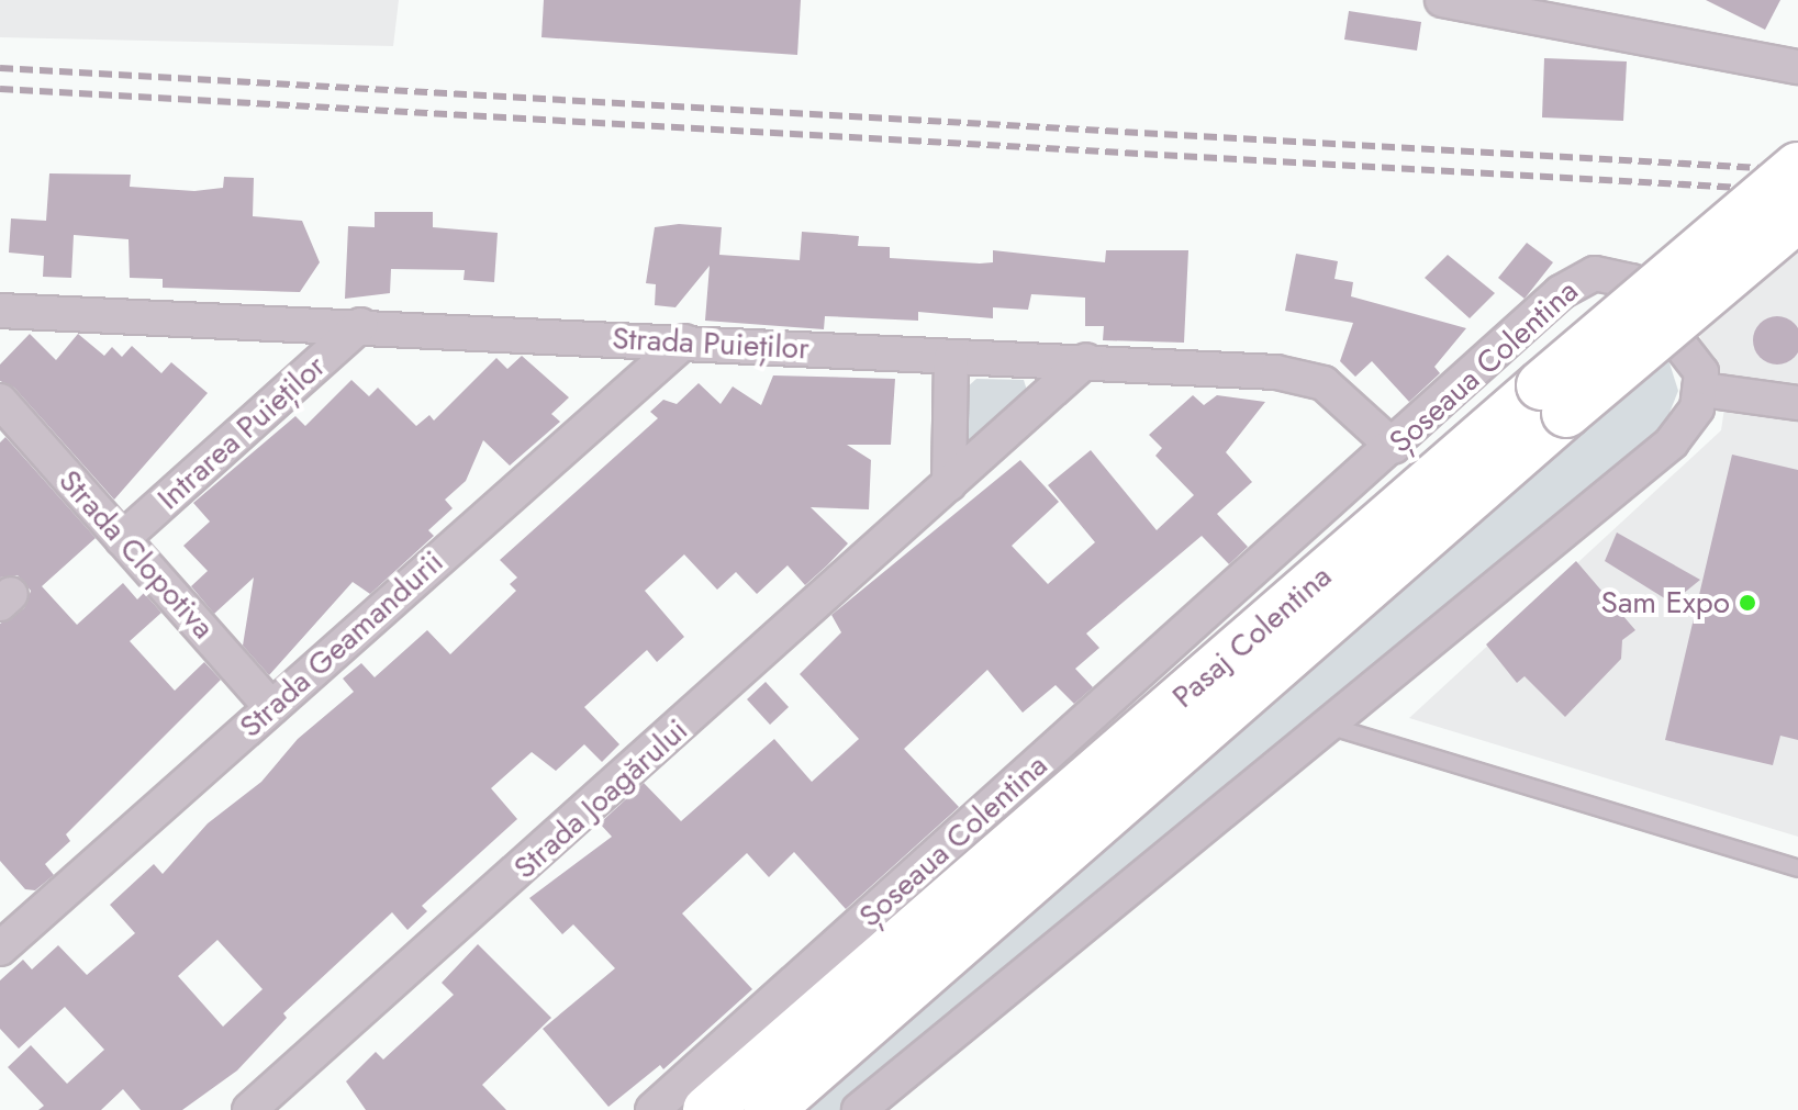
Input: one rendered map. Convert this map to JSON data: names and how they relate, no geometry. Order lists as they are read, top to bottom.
{
  "streets": {
    "highway": ["Pasaj Colentina"],
    "street": [
      "Strada Puieților",
      "Șoseaua Colentina",
      "Intrarea Puieților",
      "Strada Clopotiva",
      "Strada Geamandurii",
      "Strada Joagărului"
    ]
  },
  "crossings": [
    ["Strada Puieților", "Șoseaua Colentina"],
    ["Strada Puieților", "Intrarea Puieților"],
    ["Strada Puieților", "Strada Geamandurii"],
    ["Strada Puieților", "Strada Joagărului"],
    ["Intrarea Puieților", "Strada Clopotiva"],
    ["Strada Clopotiva", "Strada Geamandurii"]
  ],
  "places": ["Sam Expo"]
}
